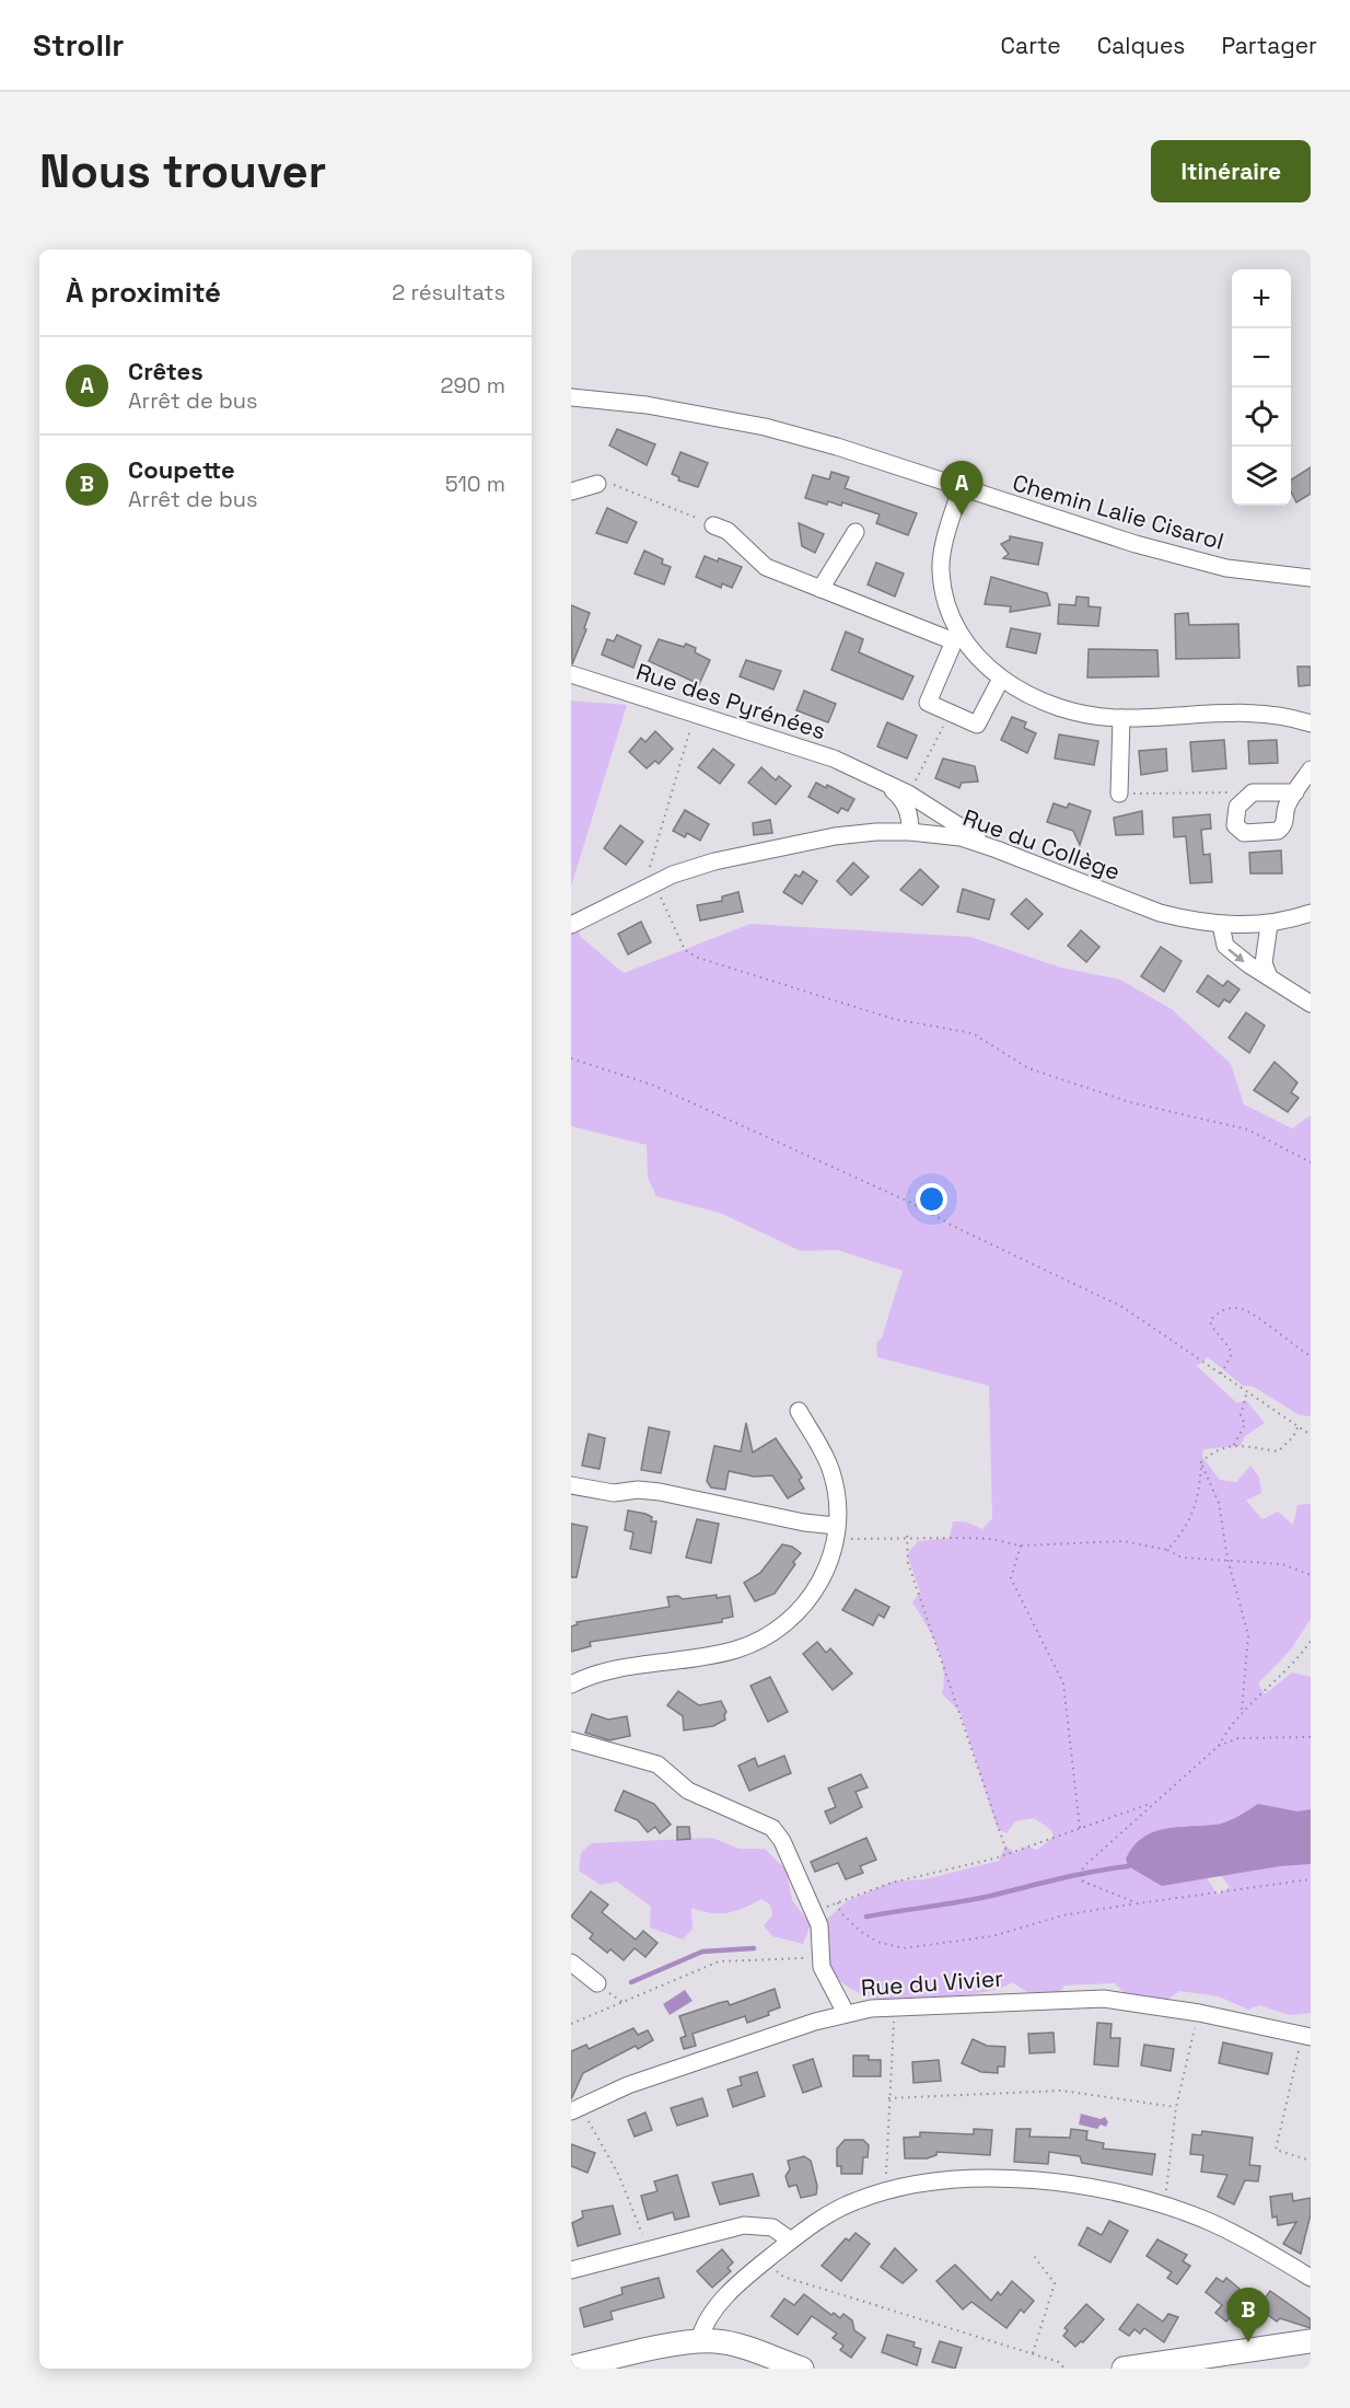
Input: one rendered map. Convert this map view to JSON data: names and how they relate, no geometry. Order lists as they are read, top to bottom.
{
  "streets": {
    "street": [
      "Chemin Lalie Cisarol",
      "Rue des Pyrénées",
      "Rue du Collège",
      "Rue du Vivier"
    ]
  },
  "crossings": [
    ["Rue des Pyrénées", "Rue du Collège"]
  ],
  "page": {
    "header": "Strollr",
    "nav": ["Carte", "Calques", "Partager"],
    "buttons": "Itinéraire",
    "title": "Nous trouver",
    "heading": ["À proximité", "2 résultats"],
    "map_buttons": ["+", "−"],
    "list": [
      {
        "mark": "A",
        "name": "Crêtes",
        "note": "Arrêt de bus",
        "value": "290 m"
      },
      {
        "mark": "B",
        "name": "Coupette",
        "note": "Arrêt de bus",
        "value": "510 m"
      }
    ],
    "pins": ["A", "B"]
  }
}
